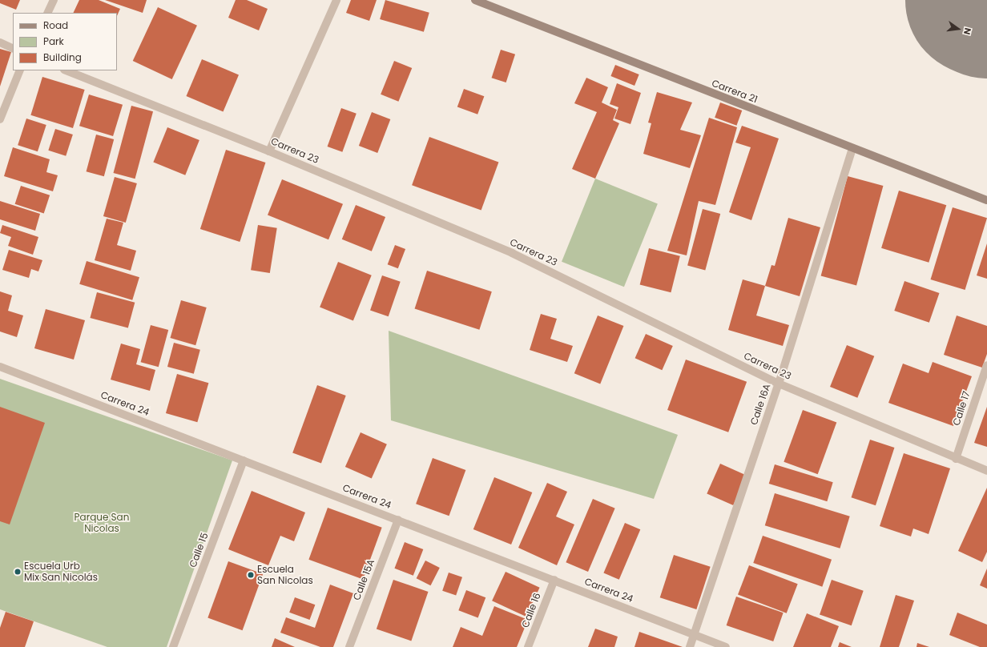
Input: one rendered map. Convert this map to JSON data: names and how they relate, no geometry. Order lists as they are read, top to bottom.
{
  "streets": {
    "street": [
      "Carrera 21",
      "Carrera 23",
      "Carrera 24",
      "Calle 16A",
      "Calle 17",
      "Calle 15",
      "Calle 15A",
      "Calle 16"
    ]
  },
  "crossings": [
    ["Carrera 21", "Calle 16A"],
    ["Carrera 23", "Calle 16A"],
    ["Carrera 23", "Calle 17"],
    ["Carrera 24", "Calle 16A"],
    ["Carrera 24", "Calle 15"],
    ["Carrera 24", "Calle 15A"],
    ["Carrera 24", "Calle 16"]
  ],
  "parks": ["Parque San Nicolas"],
  "places": ["Escuela Urb Mix San Nicolás", "Escuela San Nicolas"],
  "legend": ["Road", "Park", "Building"],
  "north": "right"
}
